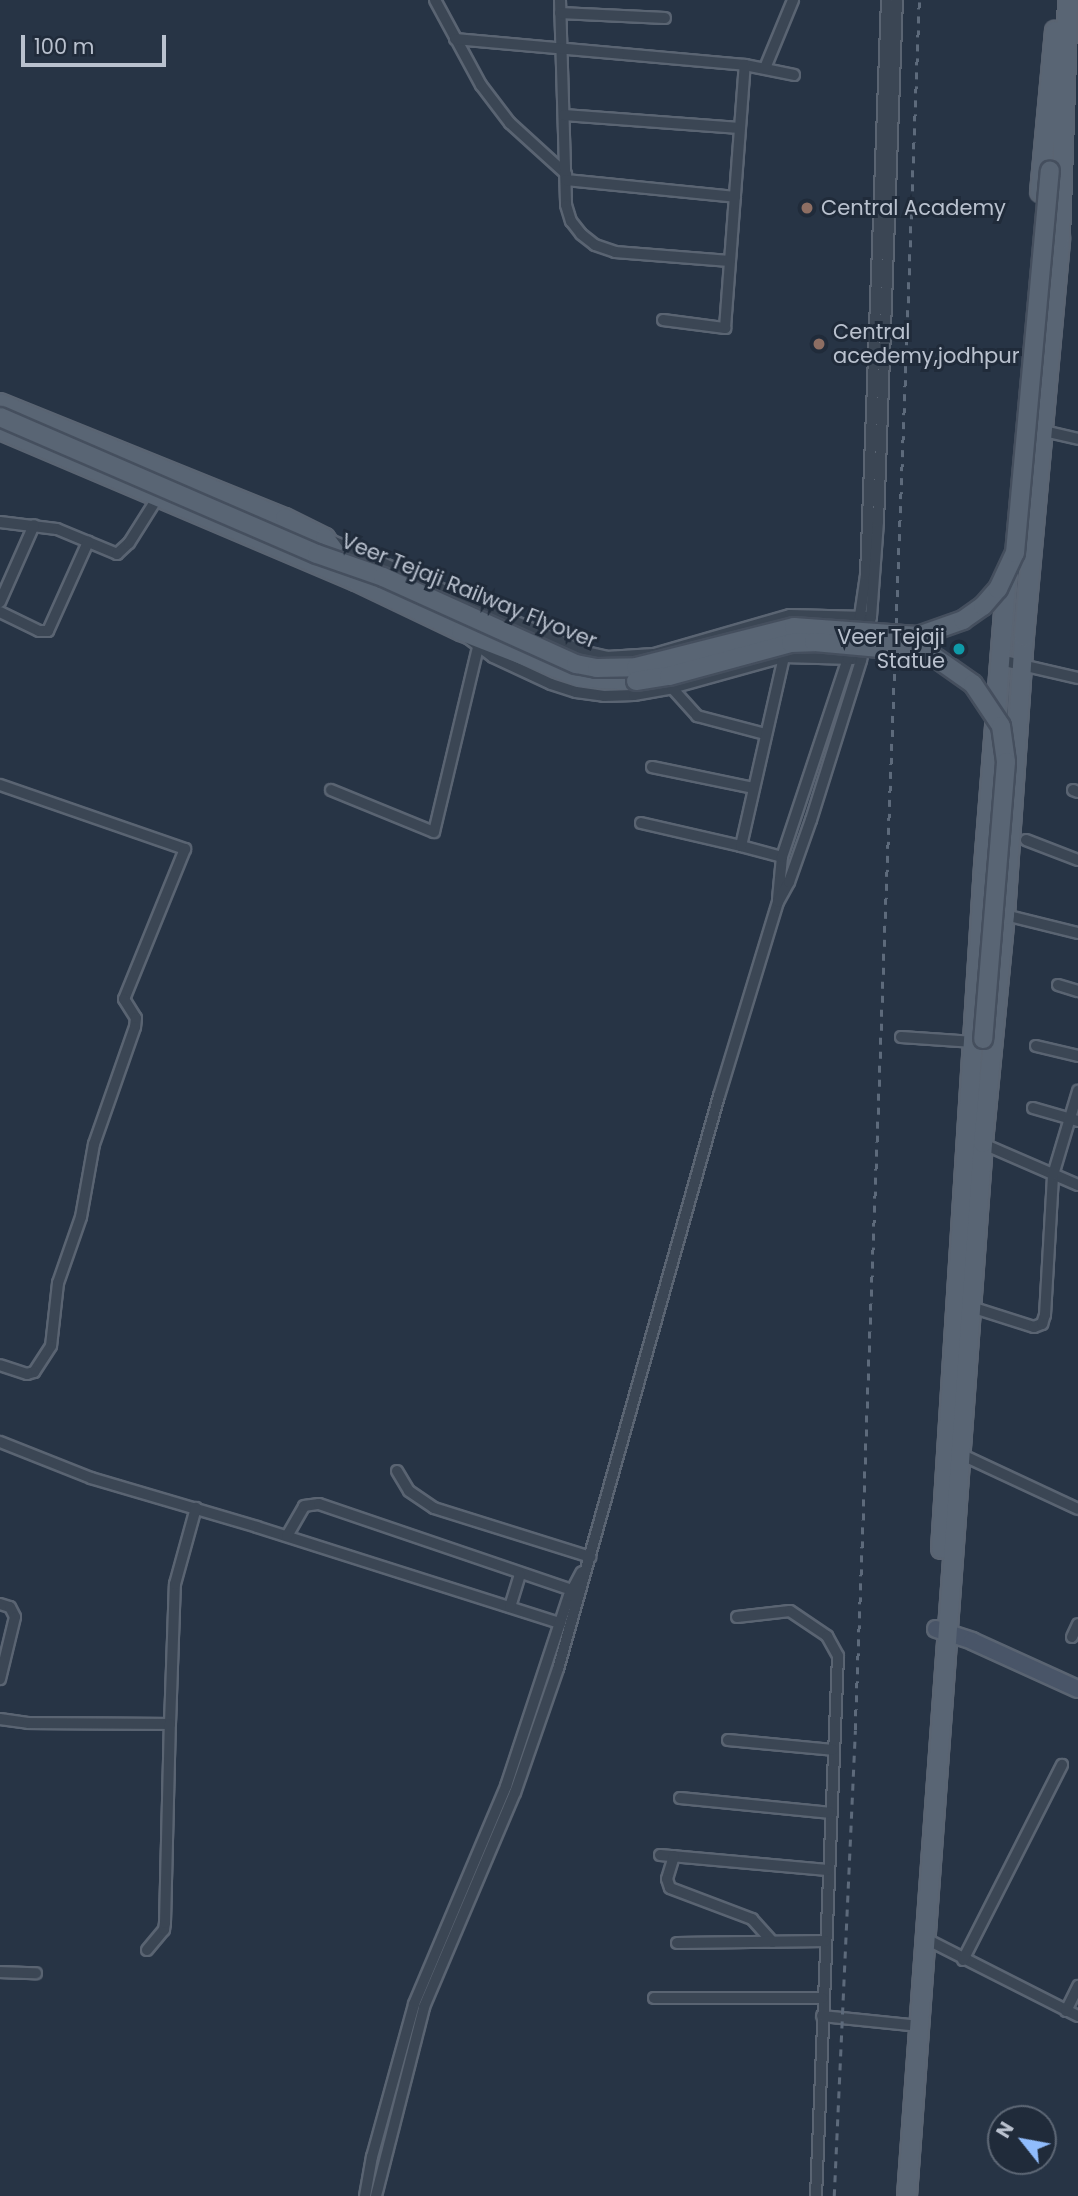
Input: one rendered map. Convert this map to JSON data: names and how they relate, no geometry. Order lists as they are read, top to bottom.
{
  "streets": {
    "main road": ["Veer Tejaji Railway Flyover"]
  },
  "places": ["Central Academy", "Central acedemy,jodhpur", "Veer Tejaji Statue"],
  "scale_bar": "100 m",
  "north": "top left"
}
